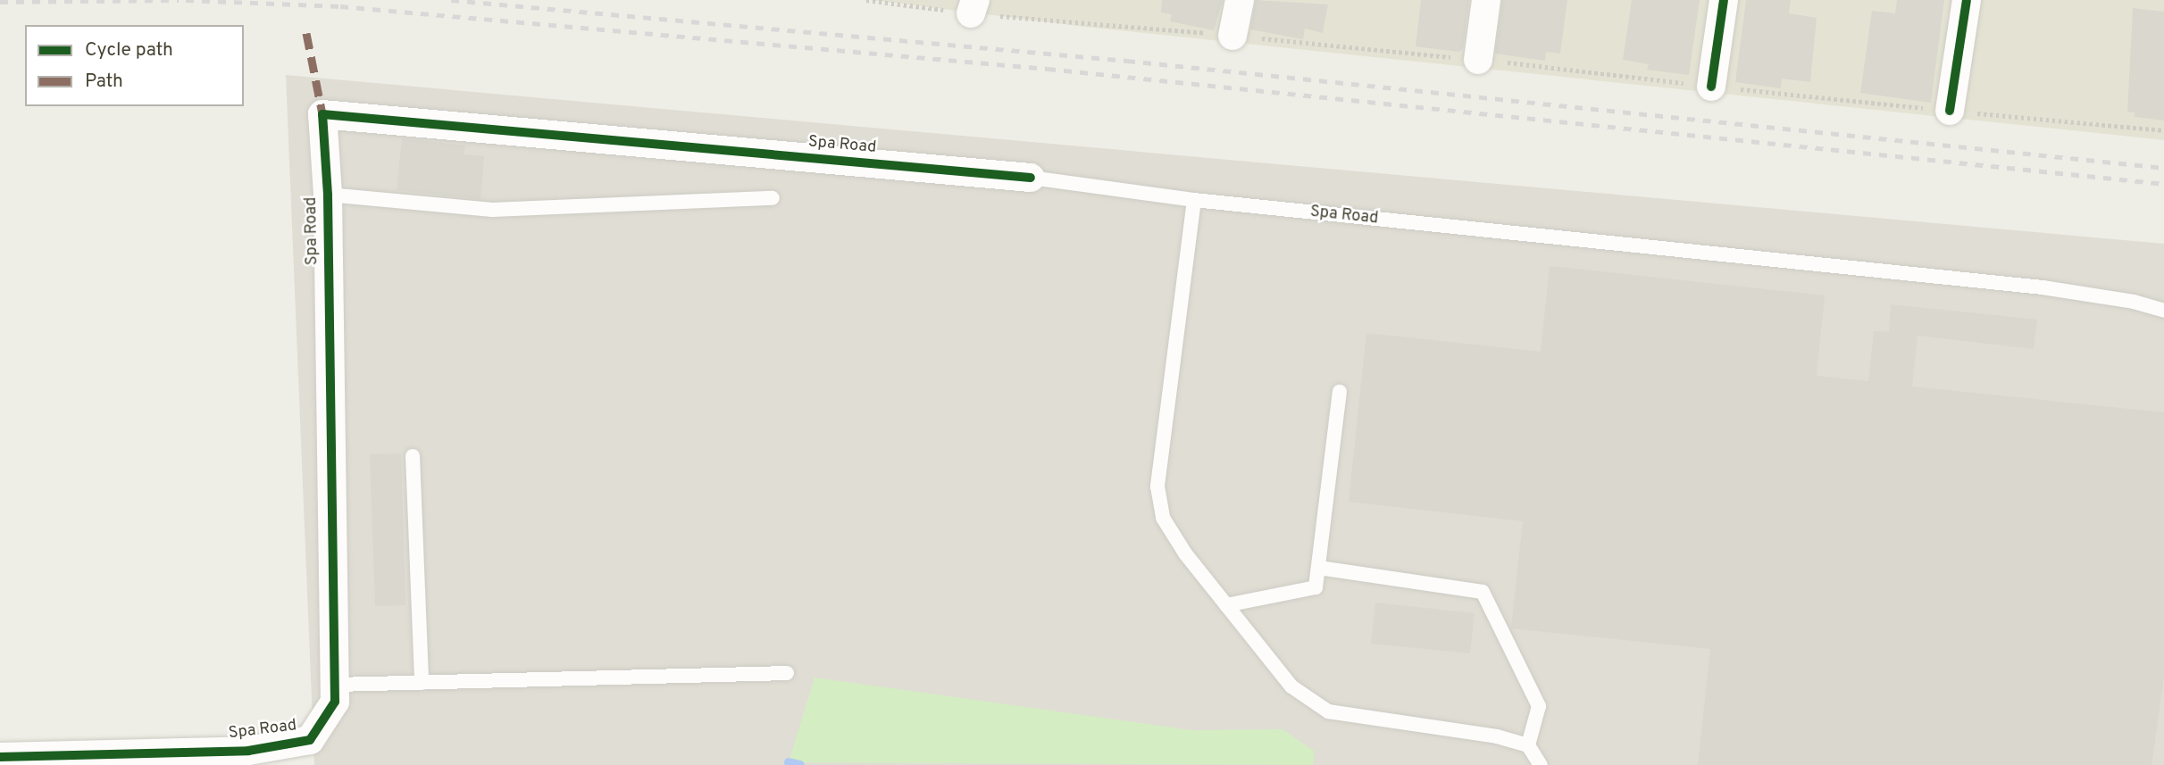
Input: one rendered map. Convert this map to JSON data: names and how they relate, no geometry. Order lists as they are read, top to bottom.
{
  "streets": {
    "street": ["Spa Road"]
  },
  "legend": ["Cycle path", "Path"]
}
